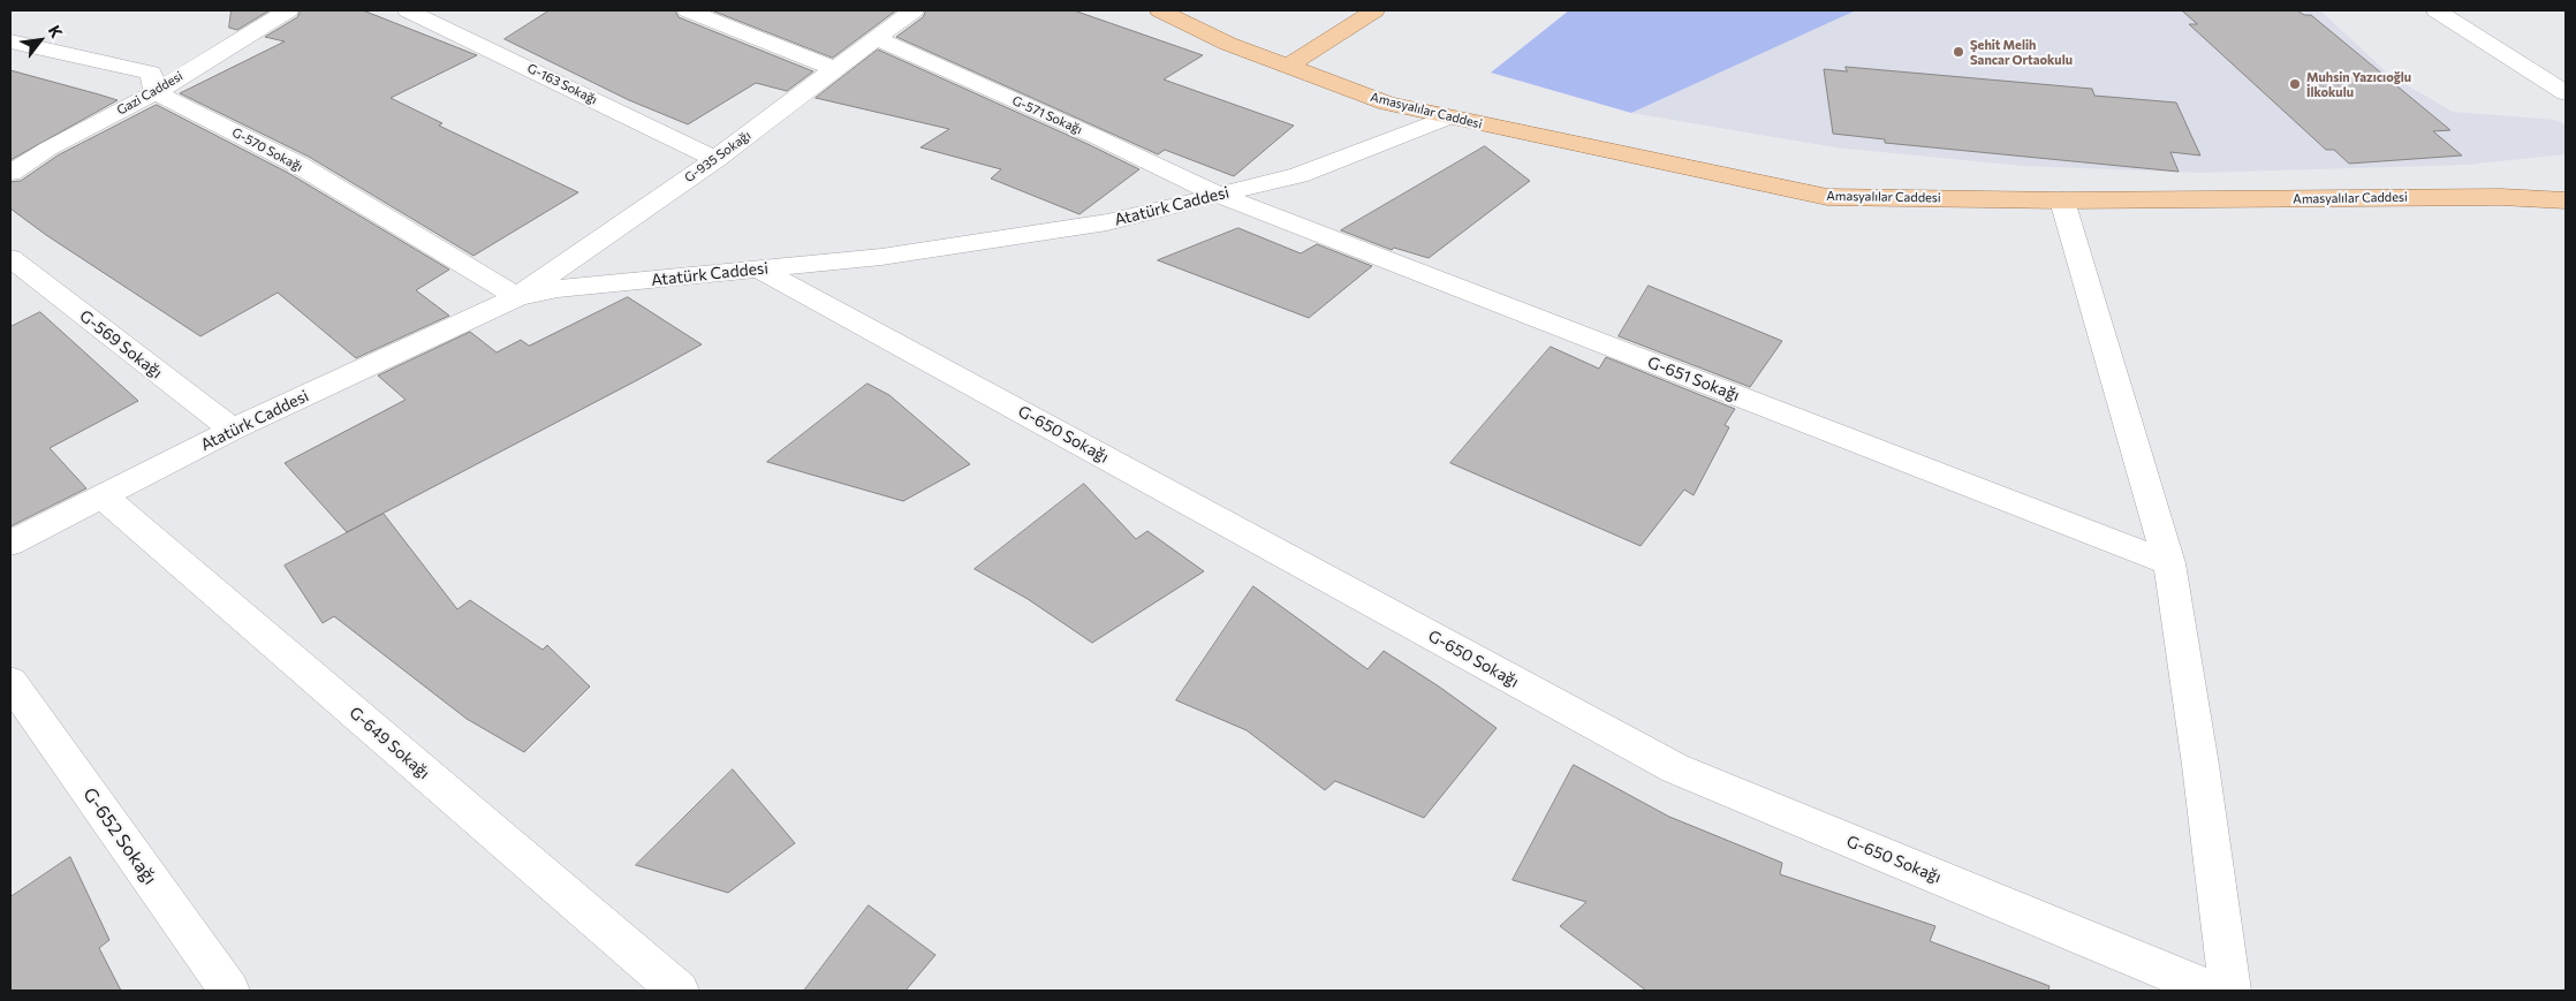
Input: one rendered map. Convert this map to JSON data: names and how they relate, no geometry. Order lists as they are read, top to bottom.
{
  "streets": {
    "main road": ["Amasyalılar Caddesi"],
    "street": [
      "G-163 Sokağı",
      "Gazi Caddesi",
      "G-571 Sokağı",
      "G-570 Sokağı",
      "G-935 Sokağı",
      "Atatürk Caddesi",
      "G-569 Sokağı",
      "G-651 Sokağı",
      "G-650 Sokağı",
      "G-649 Sokağı",
      "G-652 Sokağı"
    ]
  },
  "crossings": [
    ["G-163 Sokağı", "G-935 Sokağı"],
    ["Gazi Caddesi", "G-570 Sokağı"],
    ["Amasyalılar Caddesi", "Atatürk Caddesi"],
    ["G-571 Sokağı", "G-935 Sokağı"],
    ["G-571 Sokağı", "Atatürk Caddesi"],
    ["G-571 Sokağı", "G-651 Sokağı"],
    ["G-570 Sokağı", "G-935 Sokağı"],
    ["G-570 Sokağı", "Atatürk Caddesi"],
    ["G-935 Sokağı", "Atatürk Caddesi"],
    ["Atatürk Caddesi", "G-569 Sokağı"],
    ["Atatürk Caddesi", "G-651 Sokağı"],
    ["Atatürk Caddesi", "G-650 Sokağı"],
    ["Atatürk Caddesi", "G-649 Sokağı"]
  ],
  "places": ["Şehit Melih Sancar Ortaokulu", "Muhsin Yazıcıoğlu İlkokulu"],
  "north": "top right"
}
